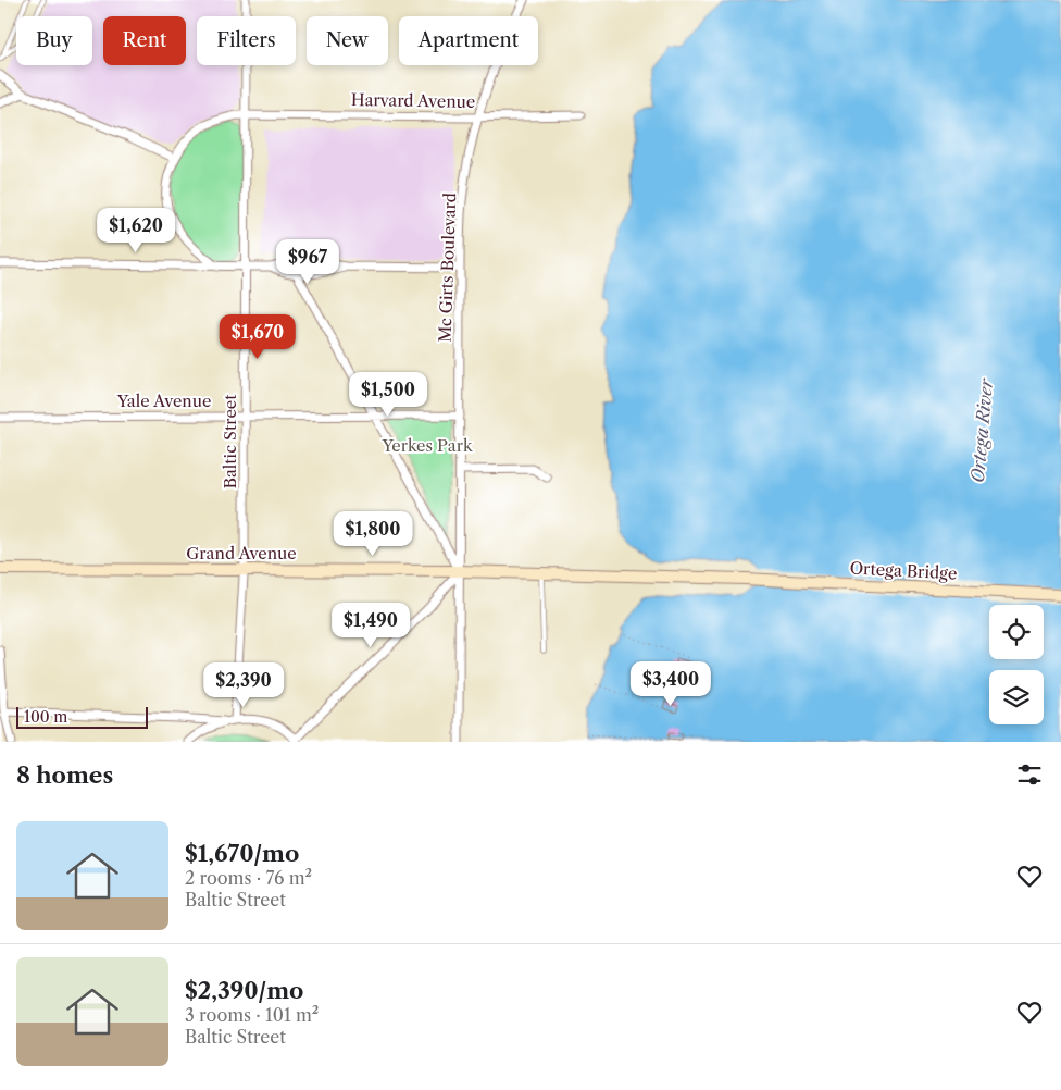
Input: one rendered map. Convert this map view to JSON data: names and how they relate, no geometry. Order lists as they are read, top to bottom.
{
  "streets": {
    "main road": ["Grand Avenue", "Ortega Bridge"],
    "street": [
      "Harvard Avenue",
      "Mc Girts Boulevard",
      "Yale Avenue",
      "Baltic Street"
    ]
  },
  "crossings": [
    ["Harvard Avenue", "Mc Girts Boulevard"],
    ["Harvard Avenue", "Baltic Street"],
    ["Mc Girts Boulevard", "Yale Avenue"],
    ["Mc Girts Boulevard", "Grand Avenue"],
    ["Yale Avenue", "Baltic Street"],
    ["Baltic Street", "Grand Avenue"],
    ["Grand Avenue", "Ortega Bridge"]
  ],
  "water": ["Ortega River"],
  "parks": ["Yerkes Park"],
  "scale_bar": "100 m",
  "page": {
    "chip": [
      "Buy",
      "Rent",
      "Filters",
      "New",
      "Apartment"
    ],
    "price": [
      "$1,620",
      "$967",
      "$1,670",
      "$1,500",
      "$1,800",
      "$1,490",
      "$3,400",
      "$2,390"
    ],
    "scale": "100 m",
    "heading": "8 homes",
    "list": [
      {
        "name": "$1,670/mo",
        "note": "2 rooms · 76 m² · Baltic Street"
      },
      {
        "name": "$2,390/mo",
        "note": "3 rooms · 101 m² · Baltic Street"
      }
    ]
  }
}
